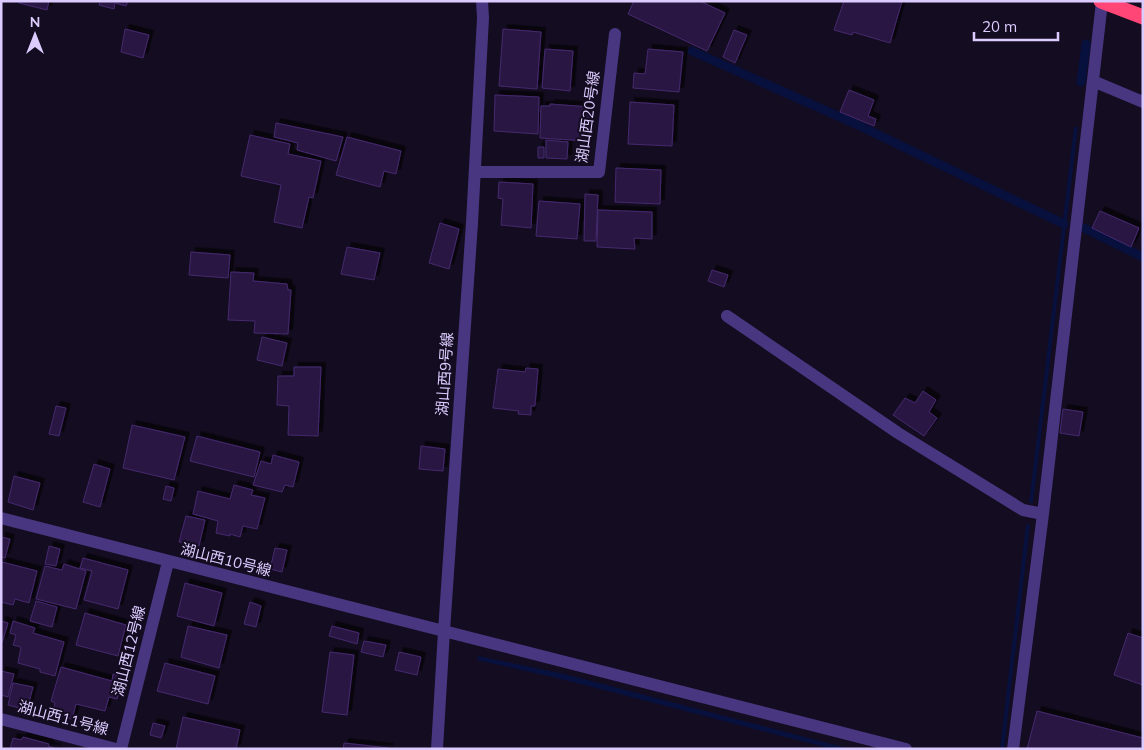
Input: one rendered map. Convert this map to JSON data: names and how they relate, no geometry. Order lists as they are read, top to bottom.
{
  "streets": {
    "street": [
      "湖山西20号線",
      "湖山西9号線",
      "湖山西10号線",
      "湖山西12号線",
      "湖山西11号線"
    ]
  },
  "crossings": [
    ["湖山西20号線", "湖山西9号線"],
    ["湖山西9号線", "湖山西10号線"],
    ["湖山西10号線", "湖山西12号線"]
  ],
  "scale_bar": "20 m",
  "north": "top"
}
